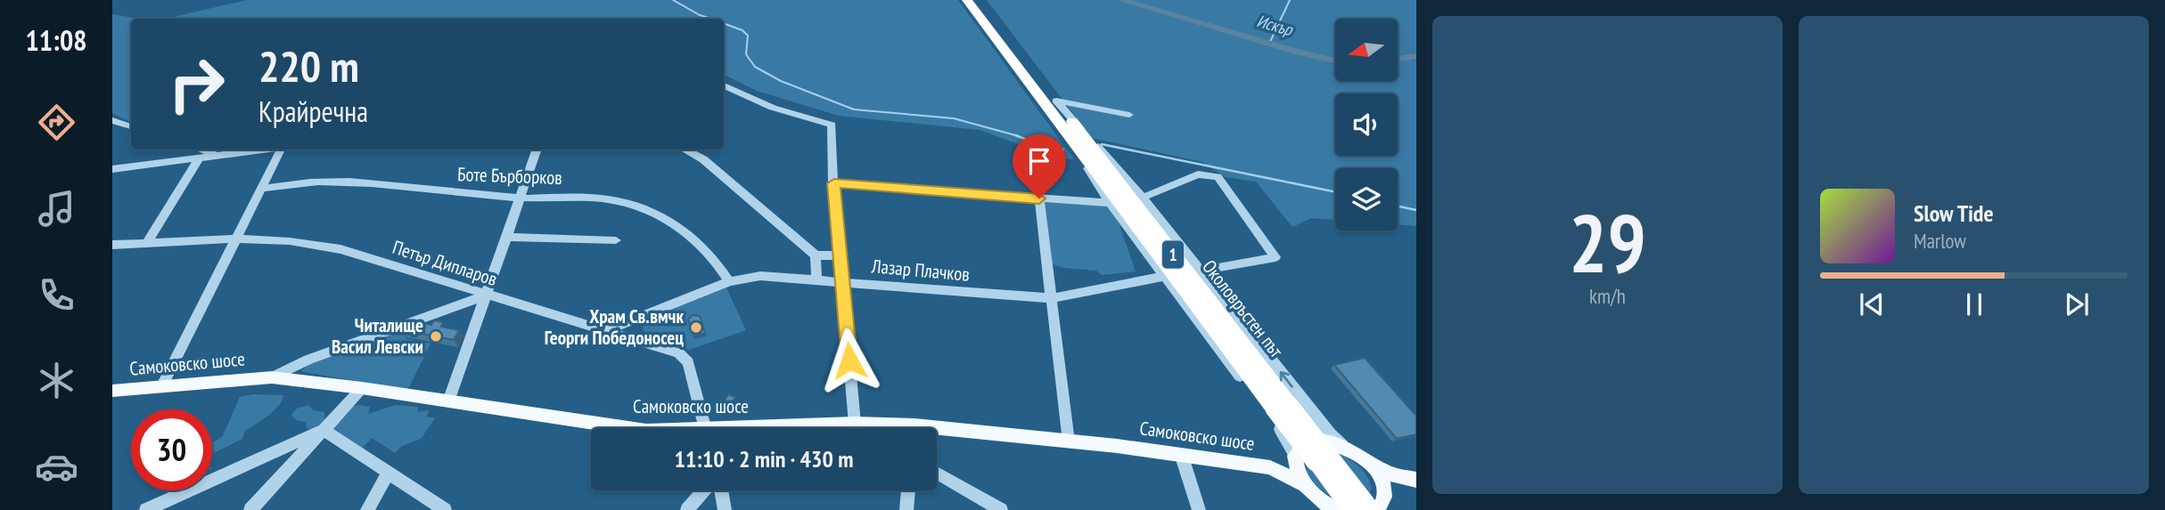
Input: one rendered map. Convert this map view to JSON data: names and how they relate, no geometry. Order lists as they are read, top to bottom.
{
  "streets": {
    "highway": ["1", "Околовръстен път"],
    "main road": ["Самоковско шосе"],
    "street": ["Боте Бърборков", "Петър Дипларов", "Лазар Плачков"]
  },
  "crossings": [
    ["Боте Бърборков", "Лазар Плачков"],
    ["Петър Дипларов", "Лазар Плачков"],
    ["Лазар Плачков", "Околовръстен път"],
    ["Околовръстен път", "Самоковско шосе"]
  ],
  "water": ["Искър"],
  "places": ["Храм Св.вмчк Георги Победоносец", "Читалище Васил Левски"],
  "north": "left",
  "page": {
    "tabs": "11:08",
    "tile": ["29", "km/h"],
    "turn": ["220 m", "Крайречна"],
    "song": ["Slow Tide", "Marlow"],
    "limit": "30",
    "trip": "11:10 · 2 min · 430 m"
  }
}
